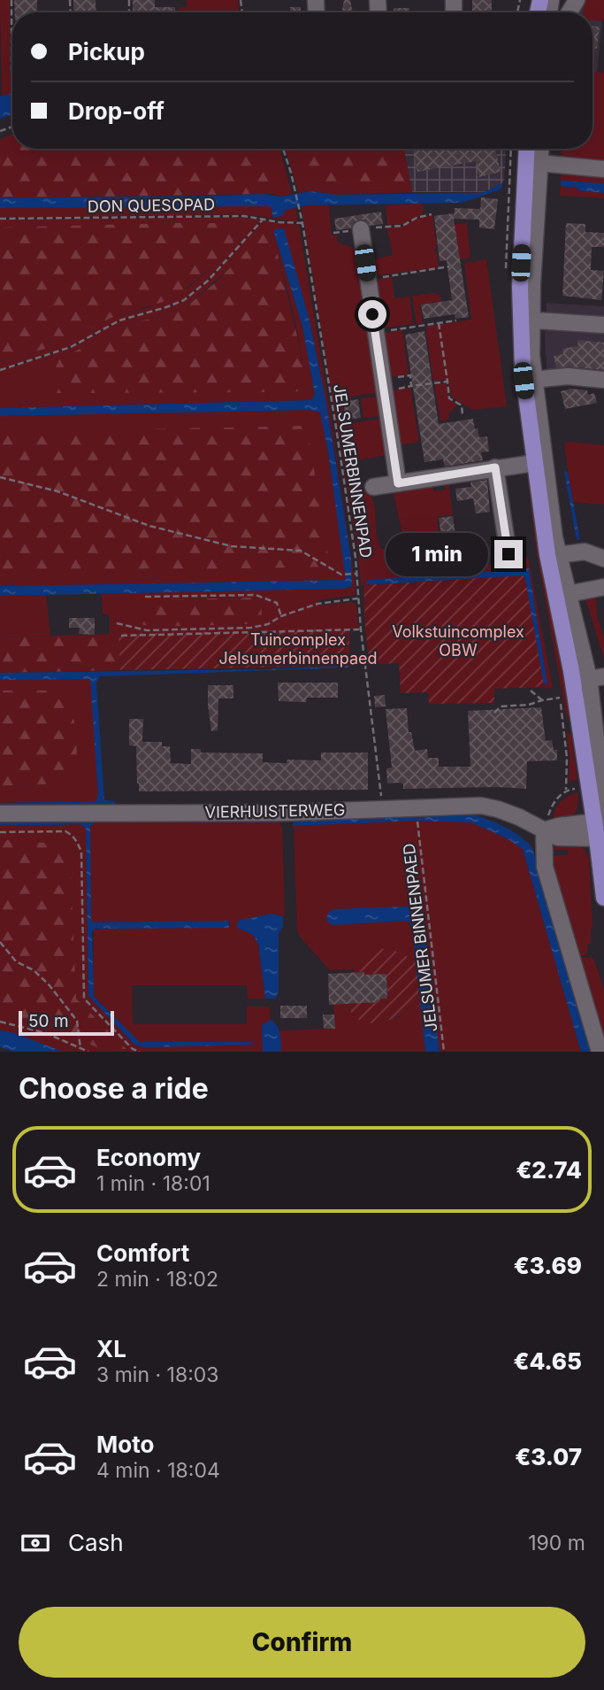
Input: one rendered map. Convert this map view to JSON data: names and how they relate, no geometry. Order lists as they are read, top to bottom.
{
  "streets": {
    "street": ["VIERHUISTERWEG"],
    "path": ["DON QUESOPAD", "JELSUMERBINNENPAD", "JELSUMER BINNENPAED"]
  },
  "crossings": [
    ["DON QUESOPAD", "JELSUMERBINNENPAD"],
    ["JELSUMERBINNENPAD", "VIERHUISTERWEG"]
  ],
  "parks": ["Volkstuincomplex OBW", "Tuincomplex Jelsumerbinnenpaed"],
  "scale_bar": "50 m",
  "page": {
    "banner": ["Pickup", "Drop-off"],
    "bubble": "1 min",
    "scale": "50 m",
    "heading": "Choose a ride",
    "list": [
      {
        "name": "Economy",
        "note": "1 min · 18:01",
        "value": "€2.74"
      },
      {
        "name": "Comfort",
        "note": "2 min · 18:02",
        "value": "€3.69"
      },
      {
        "name": "XL",
        "note": "3 min · 18:03",
        "value": "€4.65"
      },
      {
        "name": "Moto",
        "note": "4 min · 18:04",
        "value": "€3.07"
      }
    ],
    "pay": ["Cash", "190 m"],
    "buttons": "Confirm"
  }
}
